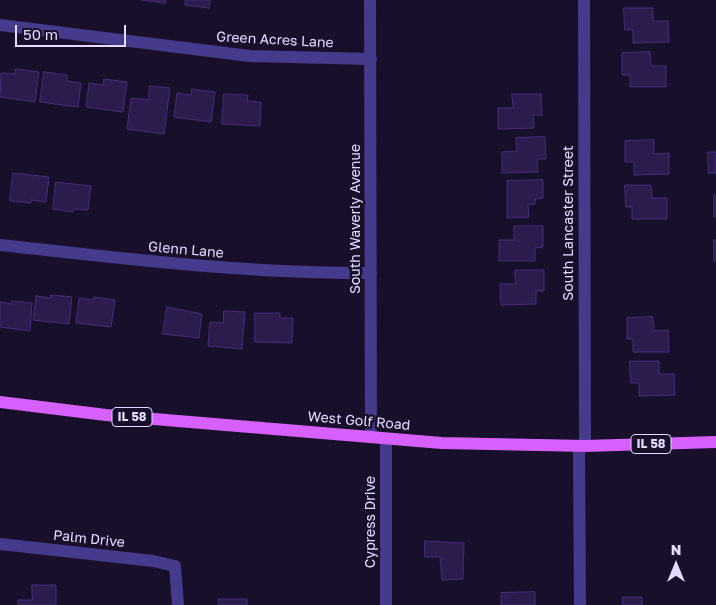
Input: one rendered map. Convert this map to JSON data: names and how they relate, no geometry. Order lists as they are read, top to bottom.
{
  "streets": {
    "main road": ["IL 58", "West Golf Road"],
    "street": [
      "Green Acres Lane",
      "South Waverly Avenue",
      "South Lancaster Street",
      "Glenn Lane",
      "Cypress Drive",
      "Palm Drive"
    ]
  },
  "crossings": [
    ["Green Acres Lane", "South Waverly Avenue"],
    ["South Waverly Avenue", "Glenn Lane"],
    ["South Waverly Avenue", "West Golf Road"],
    ["South Lancaster Street", "West Golf Road"],
    ["West Golf Road", "Cypress Drive"]
  ],
  "scale_bar": "50 m",
  "north": "top"
}
